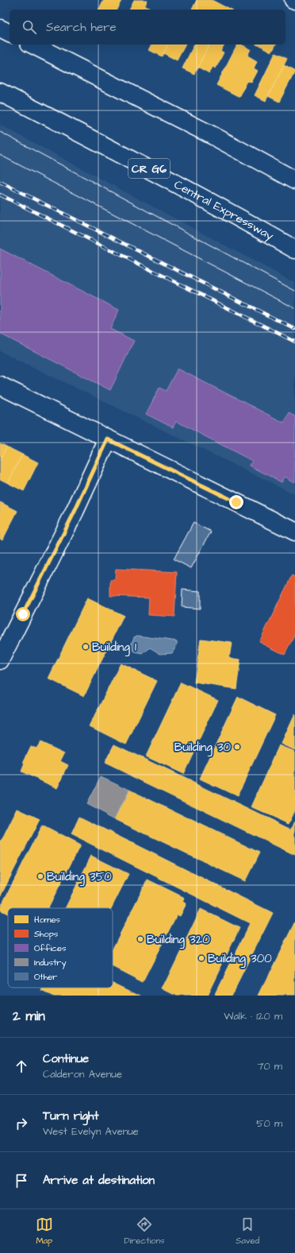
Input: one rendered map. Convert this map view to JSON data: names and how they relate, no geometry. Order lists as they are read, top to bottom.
{
  "streets": {
    "main road": ["CR G6", "Central Expressway"]
  },
  "places": [
    "Building 1",
    "Building 30",
    "Building 350",
    "Building 320",
    "Building 300"
  ],
  "legend": [
    "Homes",
    "Shops",
    "Offices",
    "Industry",
    "Other"
  ],
  "page": {
    "search": "Search here",
    "heading": ["2 min", "Walk · 120 m"],
    "list": [
      ["Continue", "Calderon Avenue", "70 m"],
      ["Turn right", "West Evelyn Avenue", "50 m"],
      "Arrive at destination"
    ],
    "nav": ["Map", "Directions", "Saved"]
  }
}
